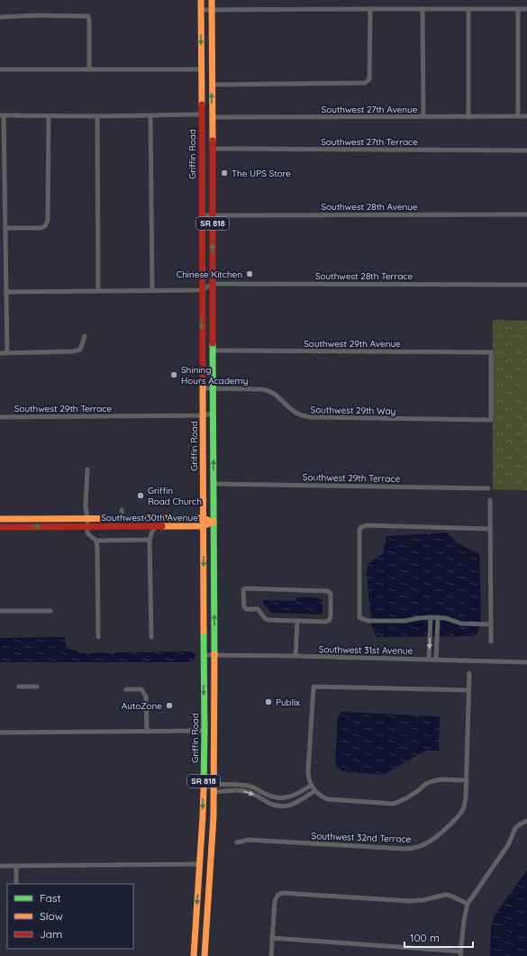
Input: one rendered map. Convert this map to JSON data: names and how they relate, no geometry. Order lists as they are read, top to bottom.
{
  "streets": {
    "main road": ["Griffin Road", "SR 818", "Southwest 30th Avenue"],
    "street": [
      "Southwest 27th Avenue",
      "Southwest 27th Terrace",
      "Southwest 28th Avenue",
      "Southwest 28th Terrace",
      "Southwest 29th Avenue",
      "Southwest 29th Terrace",
      "Southwest 29th Way",
      "Southwest 31st Avenue",
      "Southwest 32nd Terrace"
    ]
  },
  "crossings": [
    ["Southwest 27th Avenue", "SR 818"],
    ["Southwest 27th Terrace", "SR 818"],
    ["Griffin Road", "Southwest 28th Avenue"],
    ["Griffin Road", "Southwest 29th Terrace"],
    ["Griffin Road", "Southwest 29th Way"],
    ["Griffin Road", "Southwest 30th Avenue"],
    ["Griffin Road", "Southwest 31st Avenue"],
    ["Southwest 28th Avenue", "SR 818"],
    ["SR 818", "Southwest 28th Terrace"],
    ["SR 818", "Southwest 29th Avenue"],
    ["SR 818", "Southwest 29th Terrace"],
    ["SR 818", "Southwest 29th Way"],
    ["SR 818", "Southwest 30th Avenue"],
    ["SR 818", "Southwest 31st Avenue"],
    ["Southwest 29th Avenue", "Southwest 29th Way"]
  ],
  "places": [
    "The UPS Store",
    "Chinese Kitchen",
    "Shining Hours Academy",
    "Griffin Road Church",
    "Publix",
    "AutoZone"
  ],
  "legend": ["Fast", "Slow", "Jam"],
  "scale_bar": "100 m"
}
